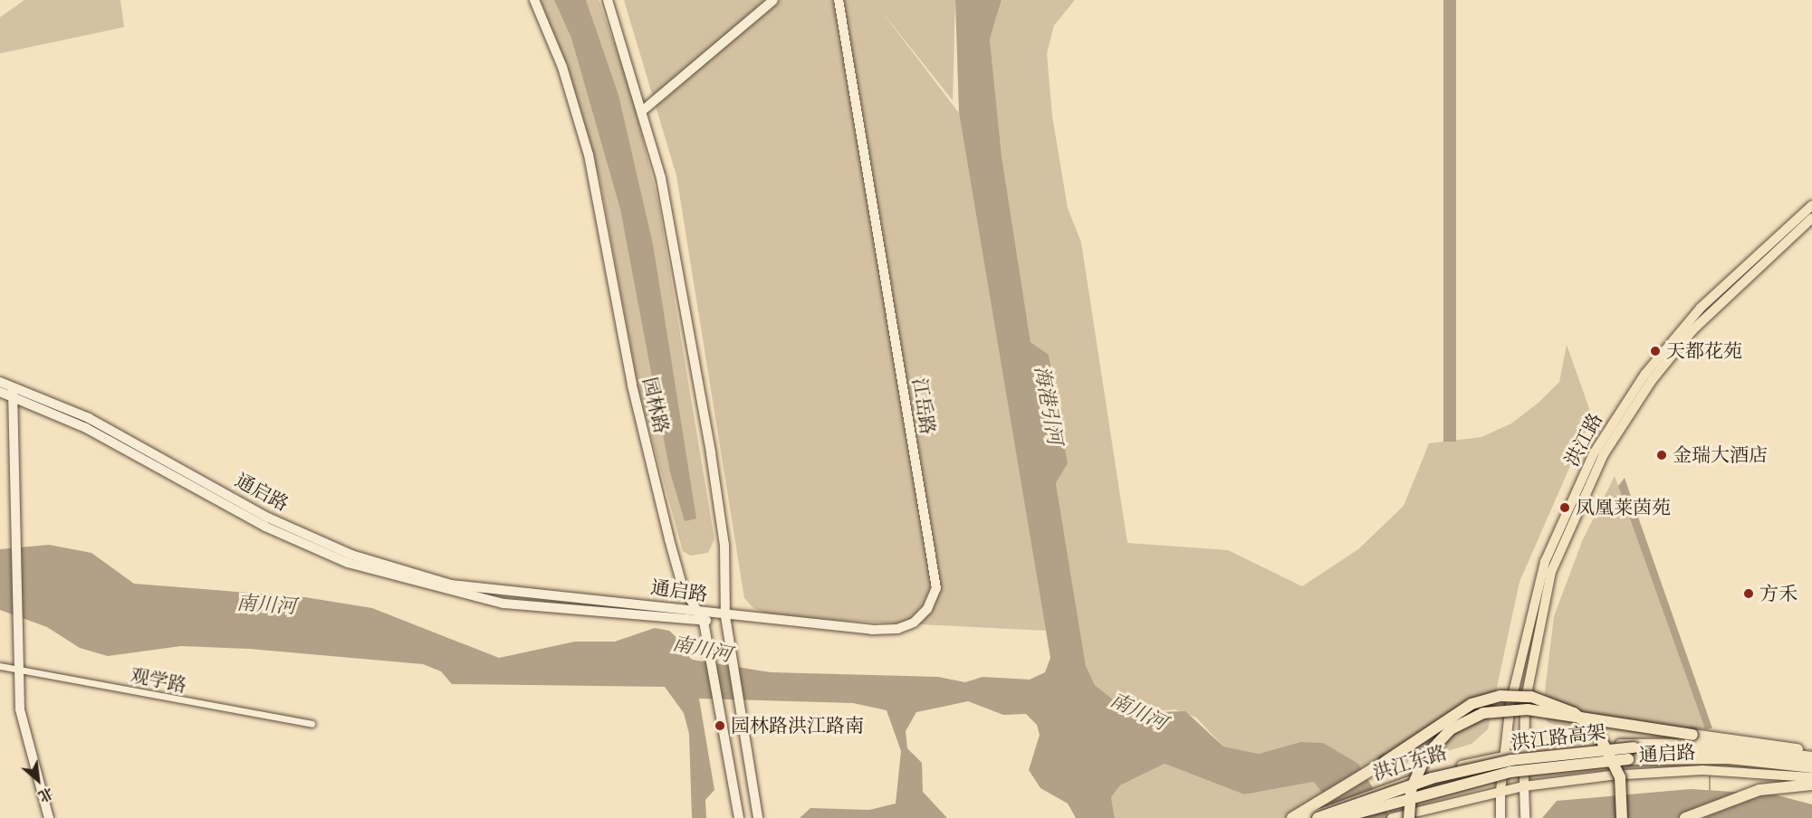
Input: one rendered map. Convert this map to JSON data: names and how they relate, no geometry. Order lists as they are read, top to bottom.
{
  "streets": {
    "highway": ["洪江路高架"],
    "main road": ["洪江路", "通启路", "洪江东路"],
    "street": ["园林路", "江岳路", "观学路"]
  },
  "crossings": [
    ["园林路", "通启路"],
    ["江岳路", "通启路"],
    ["洪江路", "通启路"],
    ["洪江路", "洪江东路"],
    ["通启路", "洪江路高架"],
    ["通启路", "洪江东路"]
  ],
  "water": ["海港引河", "南川河"],
  "places": [
    "天都花苑",
    "金瑞大酒店",
    "凤凰莱茵苑",
    "方禾",
    "园林路洪江路南"
  ],
  "north": "bottom right"
}
